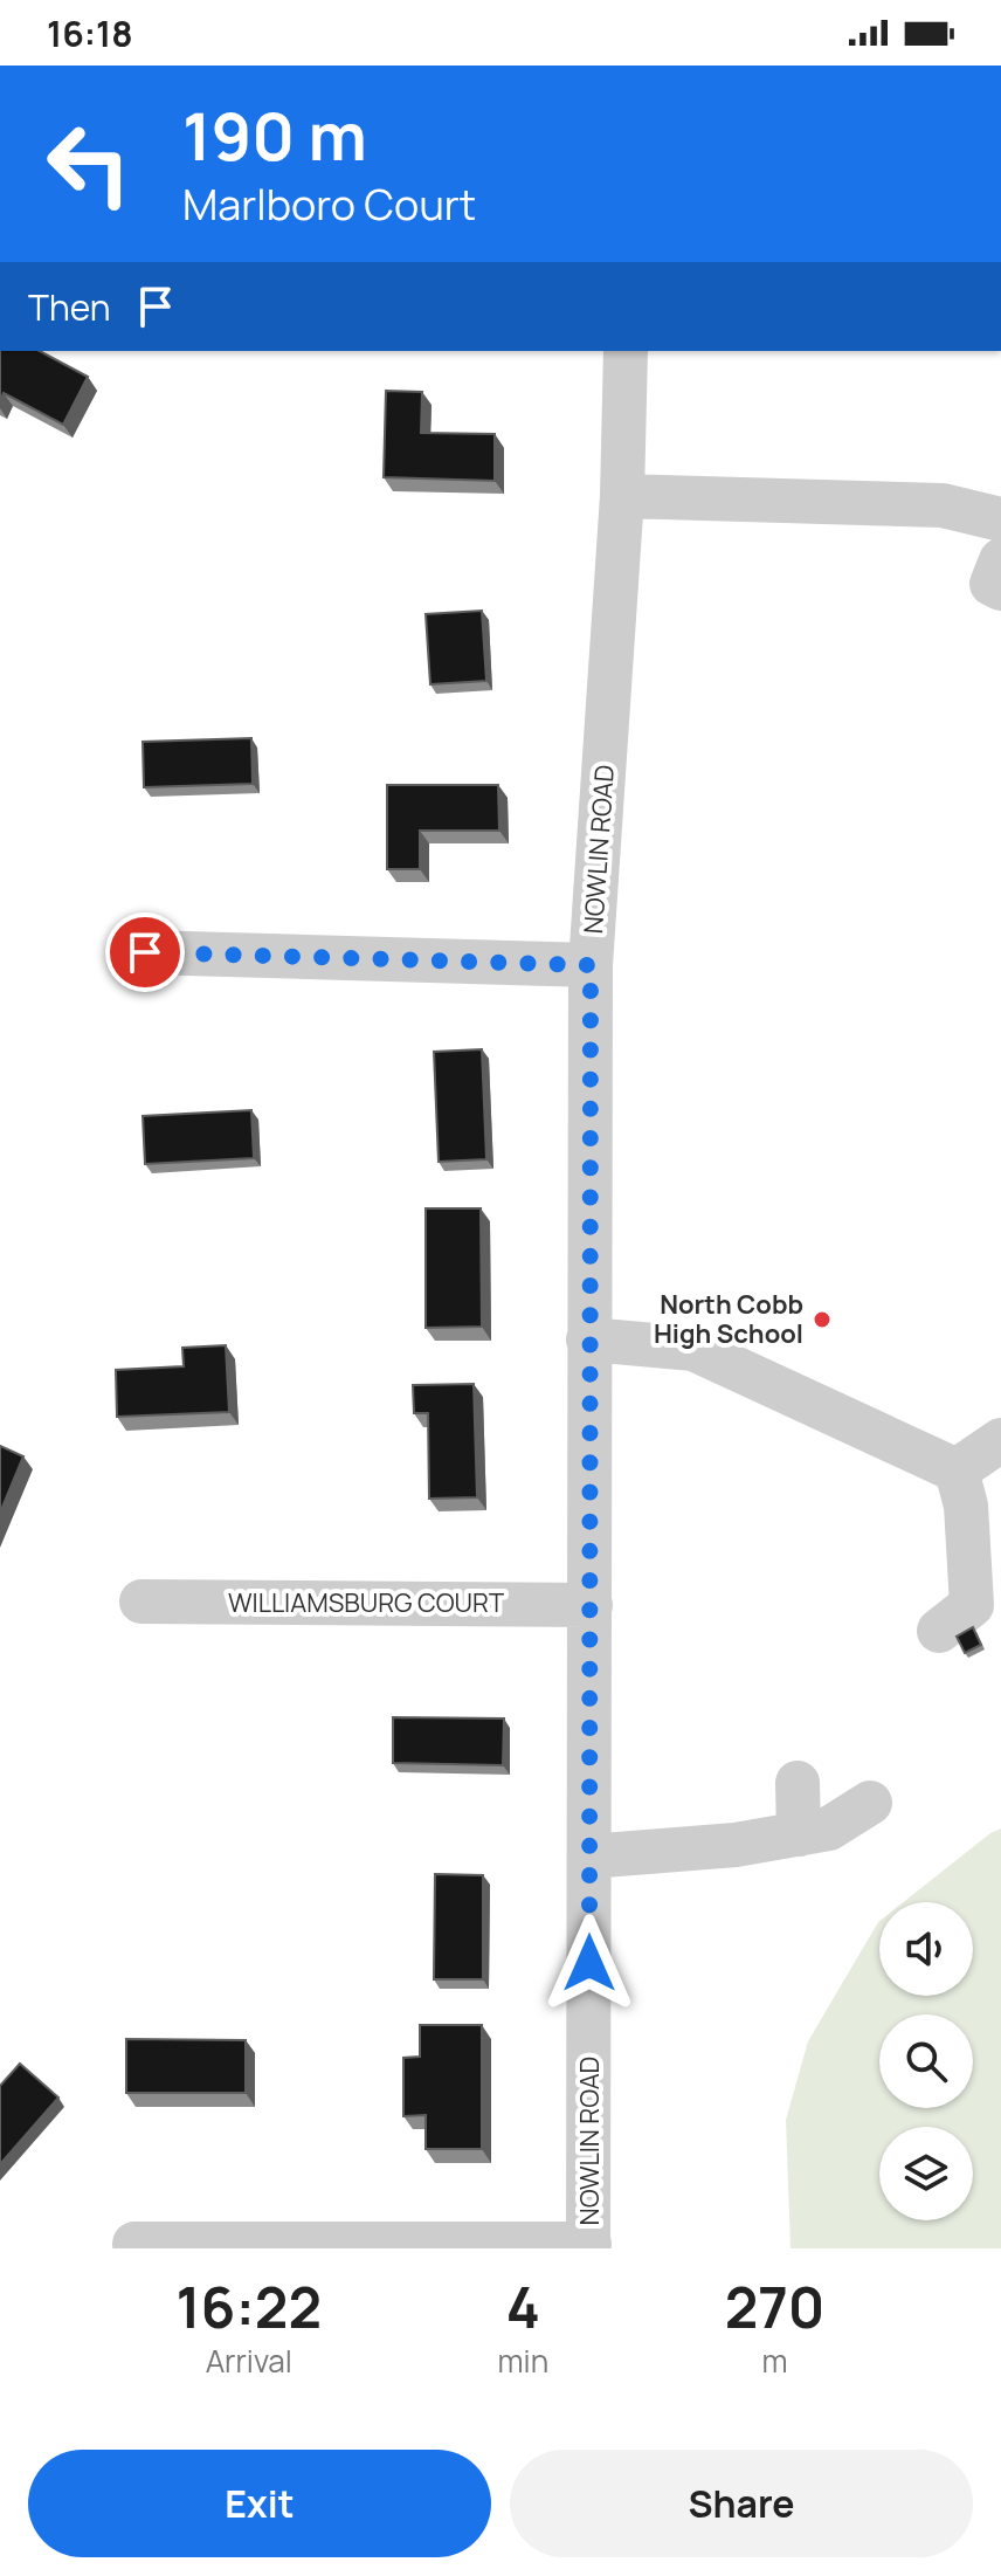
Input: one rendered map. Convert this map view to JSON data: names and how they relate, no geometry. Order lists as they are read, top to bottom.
{
  "streets": {
    "street": ["NOWLIN ROAD", "WILLIAMSBURG COURT"]
  },
  "crossings": [
    ["NOWLIN ROAD", "WILLIAMSBURG COURT"]
  ],
  "places": ["North Cobb High School"],
  "page": {
    "status": "16:18",
    "turn": ["190 m", "Marlboro Court"],
    "then": "Then",
    "eta": [
      "16:22",
      "Arrival",
      "4",
      "min",
      "270",
      "m"
    ],
    "buttons": ["Exit", "Share"]
  }
}
